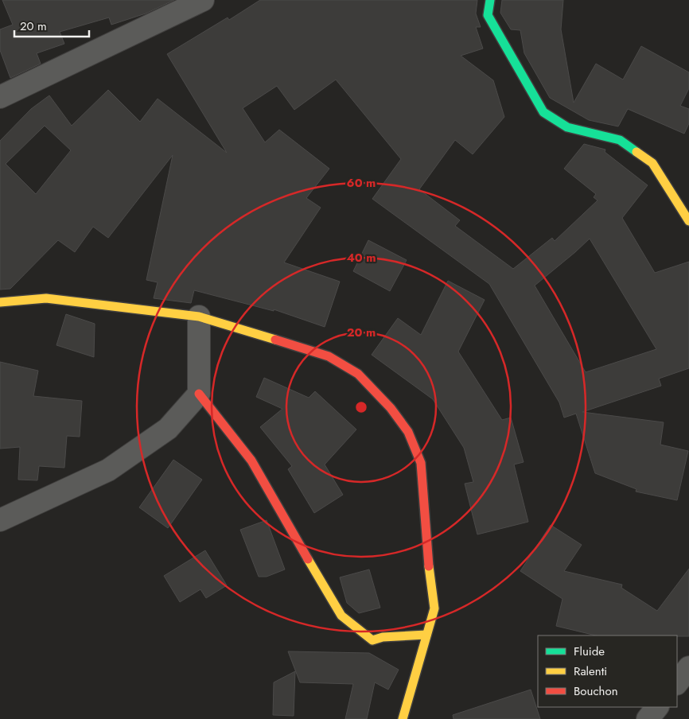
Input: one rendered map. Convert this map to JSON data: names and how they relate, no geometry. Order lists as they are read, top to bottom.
{
  "legend": ["Fluide", "Ralenti", "Bouchon"],
  "scale_bar": "20 m",
  "rings": ["60 m", "40 m", "20 m"]
}
